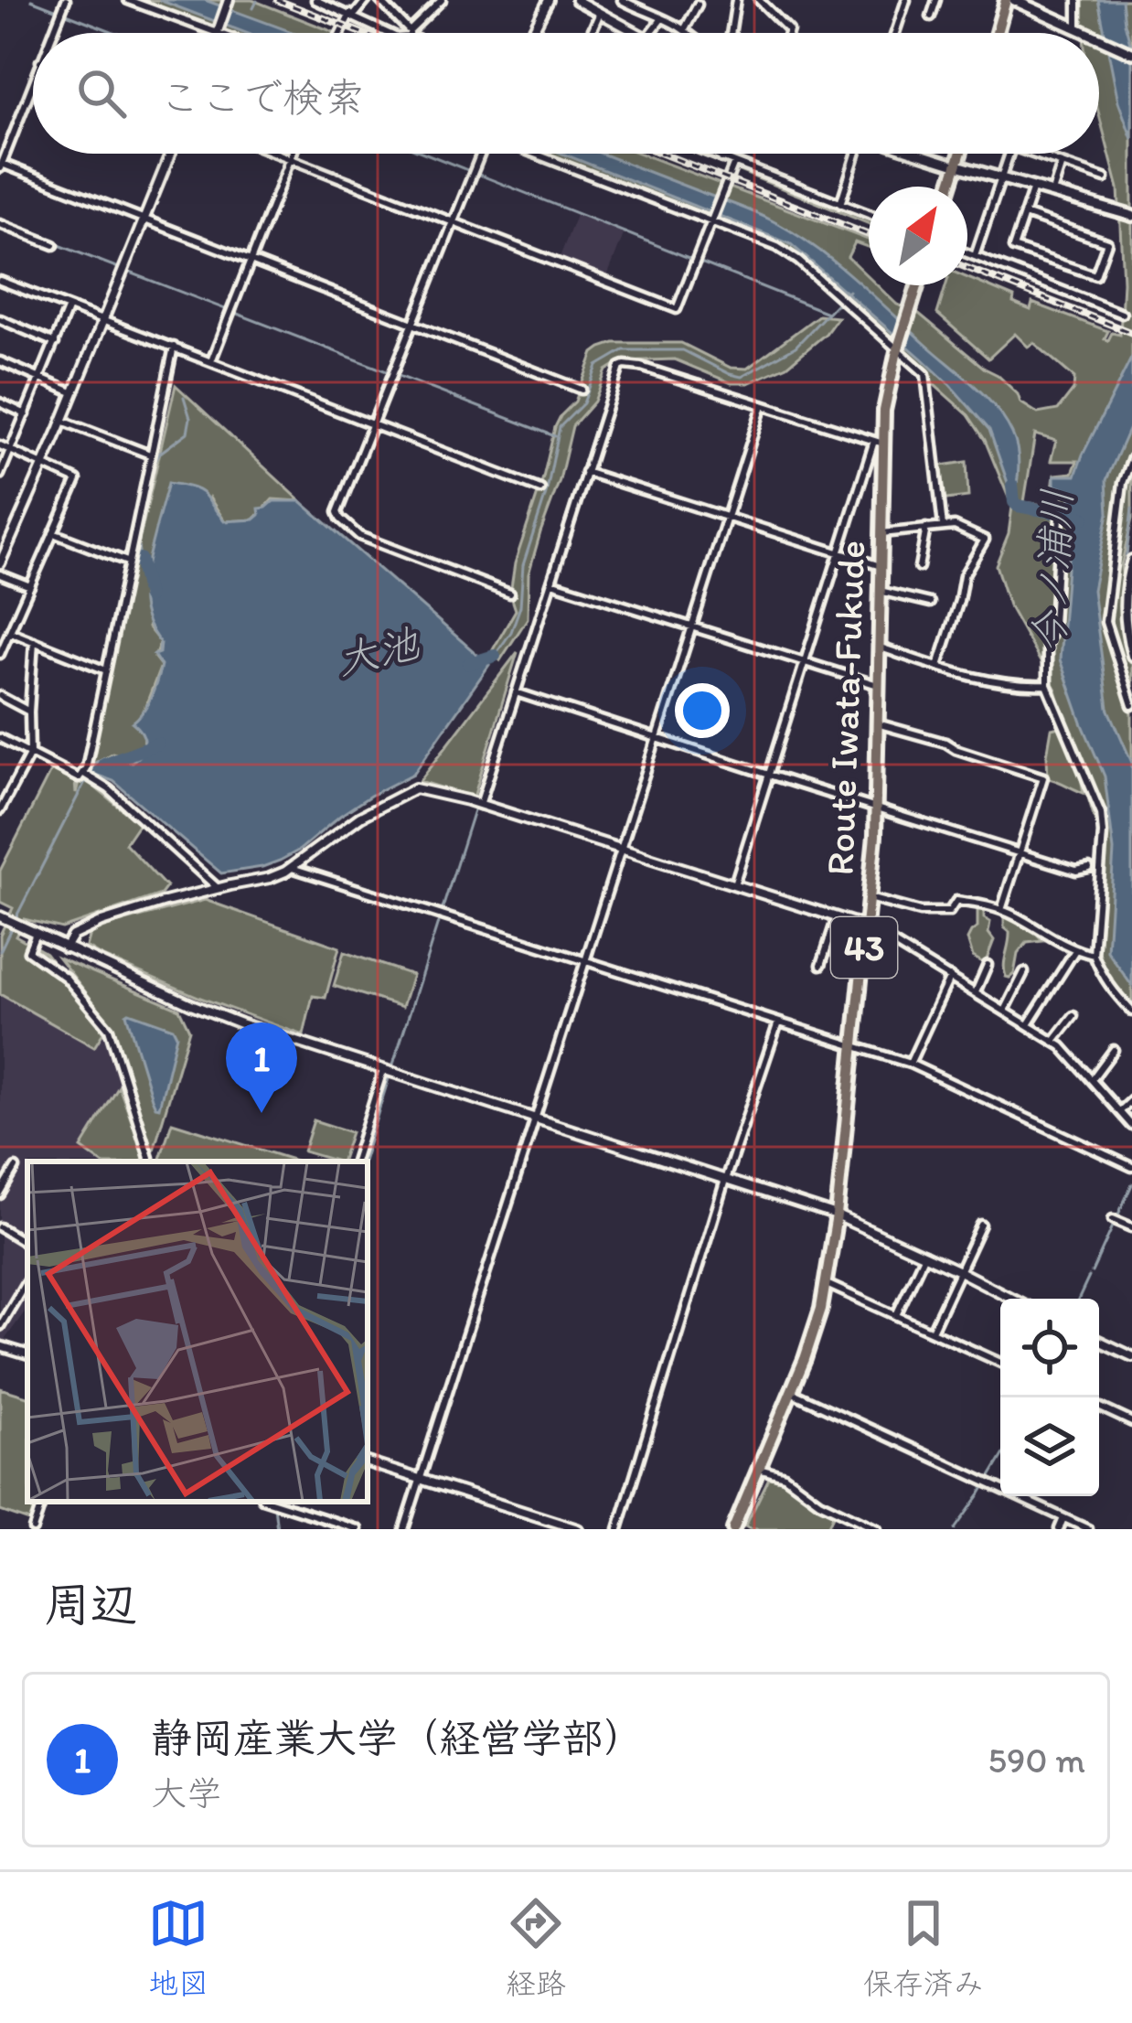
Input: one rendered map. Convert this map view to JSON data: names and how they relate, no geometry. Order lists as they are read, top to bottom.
{
  "streets": {
    "main road": ["Route Iwata-Fukude", "43"]
  },
  "water": ["今ノ浦川", "大池"],
  "north": "top right",
  "page": {
    "search": "ここで検索",
    "pins": "1",
    "heading": "周辺",
    "list": [
      {
        "mark": "1",
        "name": "静岡産業大学（経営学部）",
        "note": "大学",
        "value": "590 m"
      }
    ],
    "nav": ["地図", "経路", "保存済み"]
  }
}
